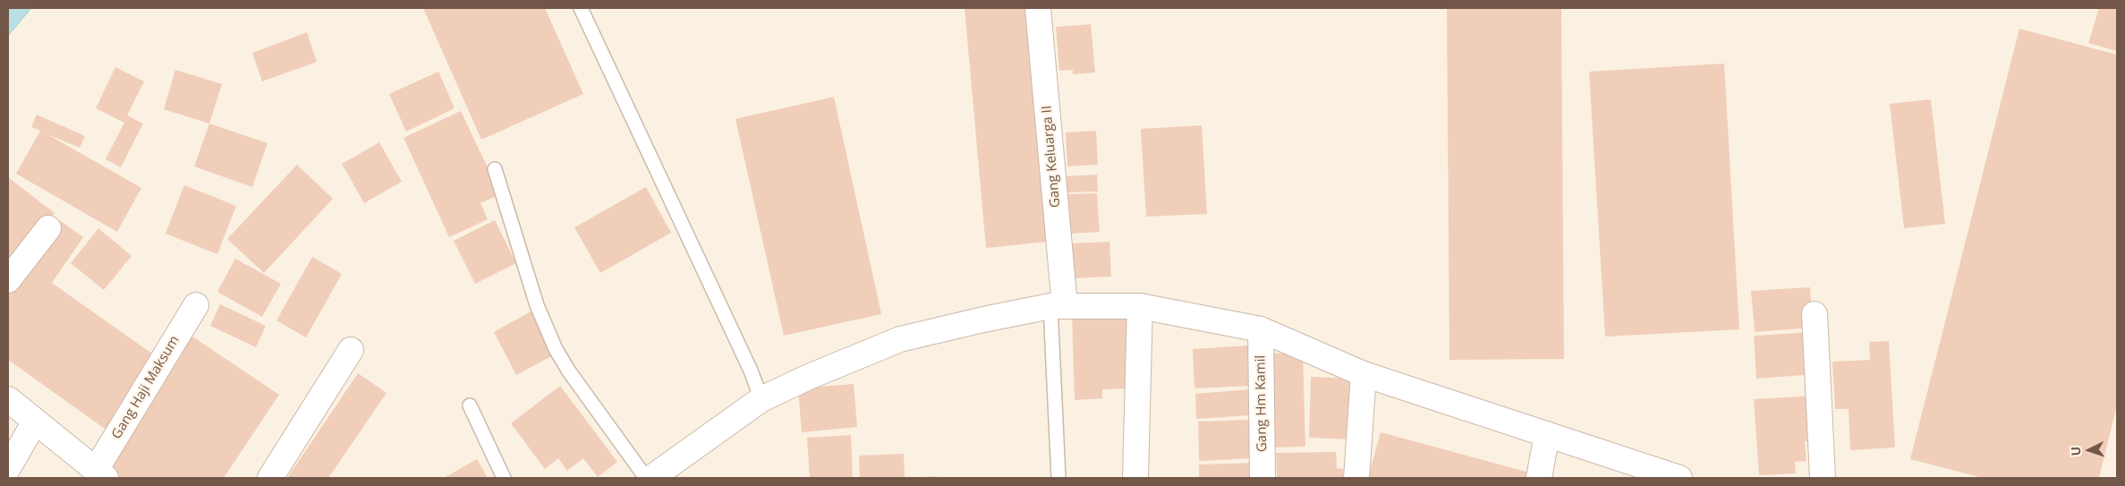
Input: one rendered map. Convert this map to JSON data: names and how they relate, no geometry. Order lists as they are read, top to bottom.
{
  "streets": {
    "street": ["Gang Keluarga II", "Gang Haji Maksum", "Gang Hm Kamil"]
  },
  "north": "left"
}
